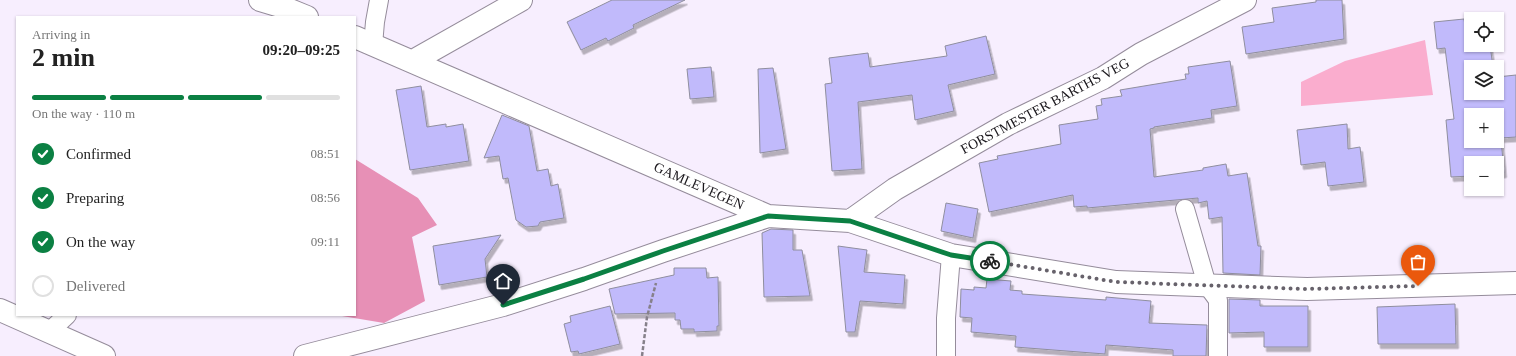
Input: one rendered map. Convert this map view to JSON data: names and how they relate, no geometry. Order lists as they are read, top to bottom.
{
  "streets": {
    "street": ["FORSTMESTER BARTHS VEG", "GAMLEVEGEN"]
  },
  "crossings": [
    ["FORSTMESTER BARTHS VEG", "GAMLEVEGEN"]
  ],
  "page": {
    "map_buttons": ["+", "−"],
    "heading": ["2 min", "Arriving in", "09:20–09:25"],
    "bar": "On the way · 110 m",
    "list": [
      ["Confirmed", "08:51"],
      ["Preparing", "08:56"],
      ["On the way", "09:11"],
      "Delivered"
    ]
  }
}
